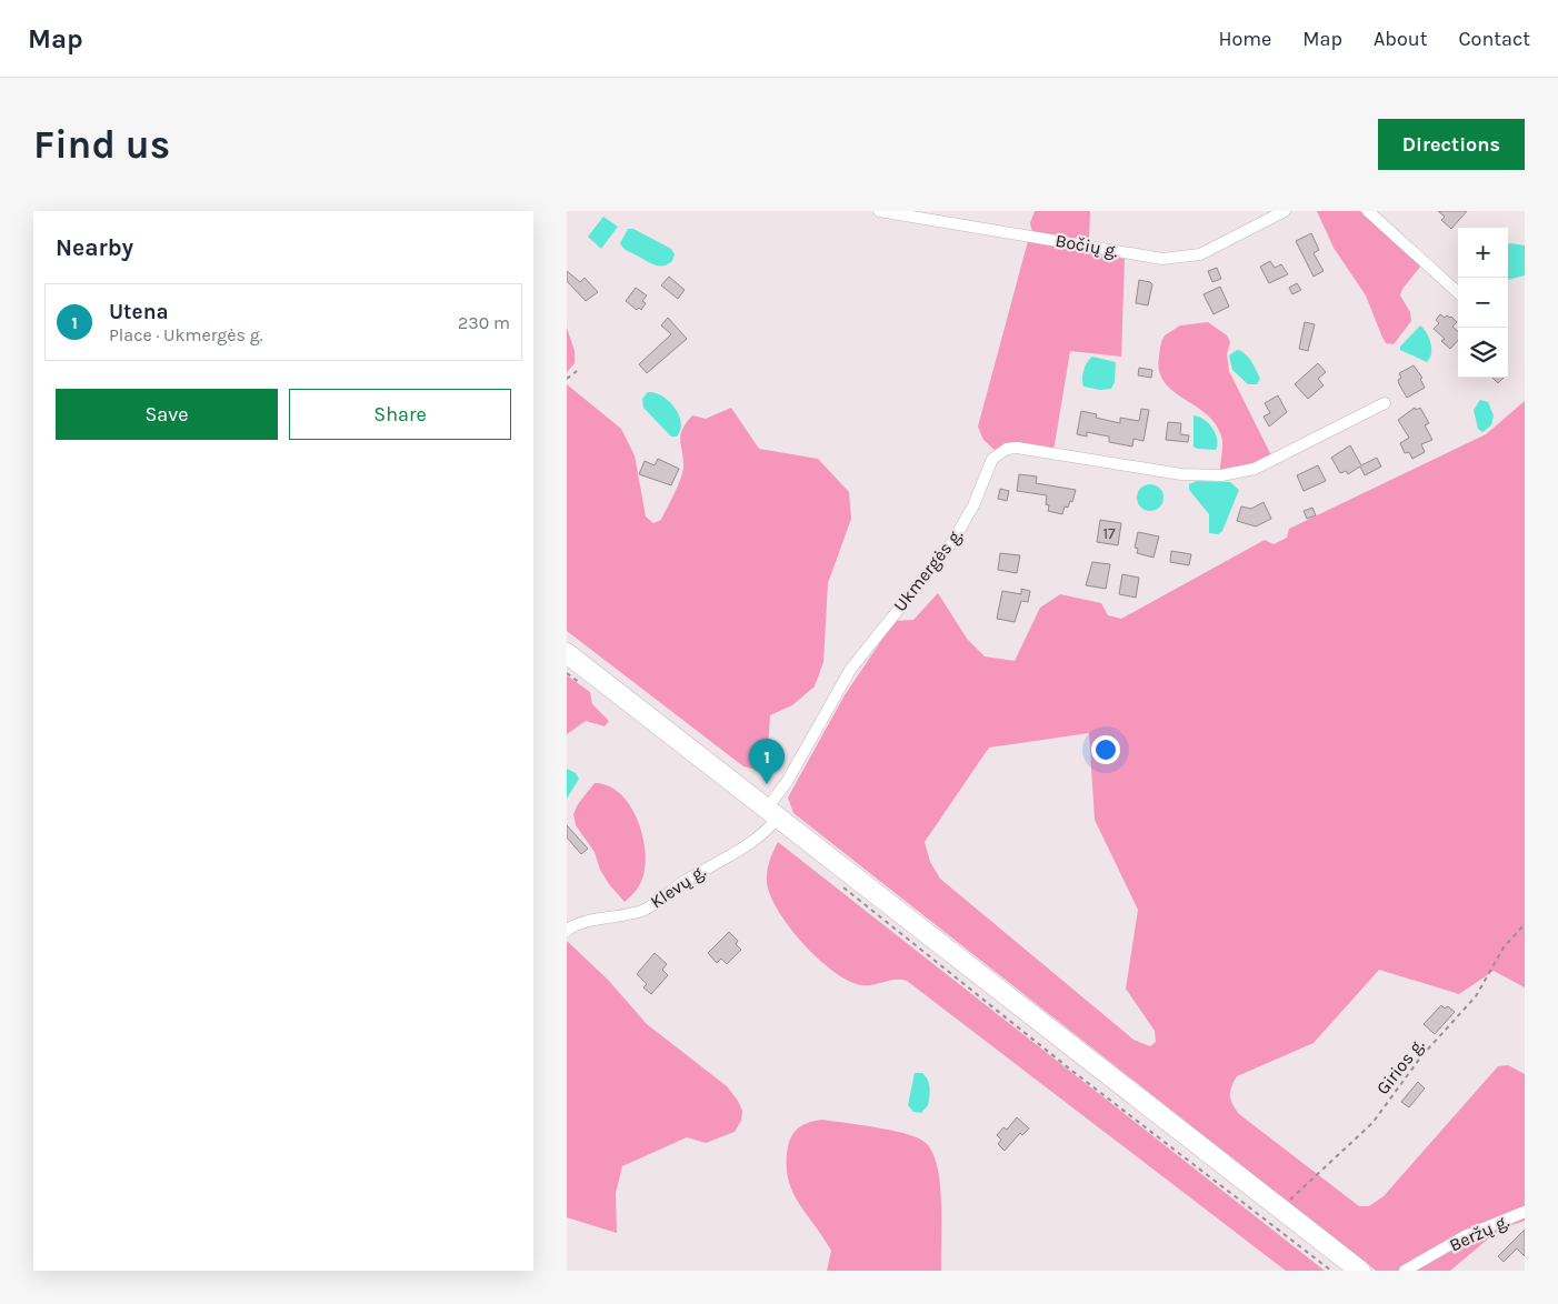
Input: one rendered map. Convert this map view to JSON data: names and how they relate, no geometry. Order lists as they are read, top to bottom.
{
  "streets": {
    "street": [
      "Bočių g.",
      "Ukmergės g.",
      "Klevų g.",
      "Beržų g."
    ],
    "path": ["Girios g."]
  },
  "crossings": [
    ["Ukmergės g.", "Klevų g."]
  ],
  "house_numbers": ["17"],
  "page": {
    "header": "Map",
    "nav": [
      "Home",
      "Map",
      "About",
      "Contact"
    ],
    "buttons": [
      "Directions",
      ["Save", "Share"]
    ],
    "title": "Find us",
    "heading": "Nearby",
    "map_buttons": ["+", "−"],
    "list": [
      {
        "mark": "1",
        "name": "Utena",
        "note": "Place · Ukmergės g.",
        "value": "230 m"
      }
    ],
    "pins": "1"
  }
}
